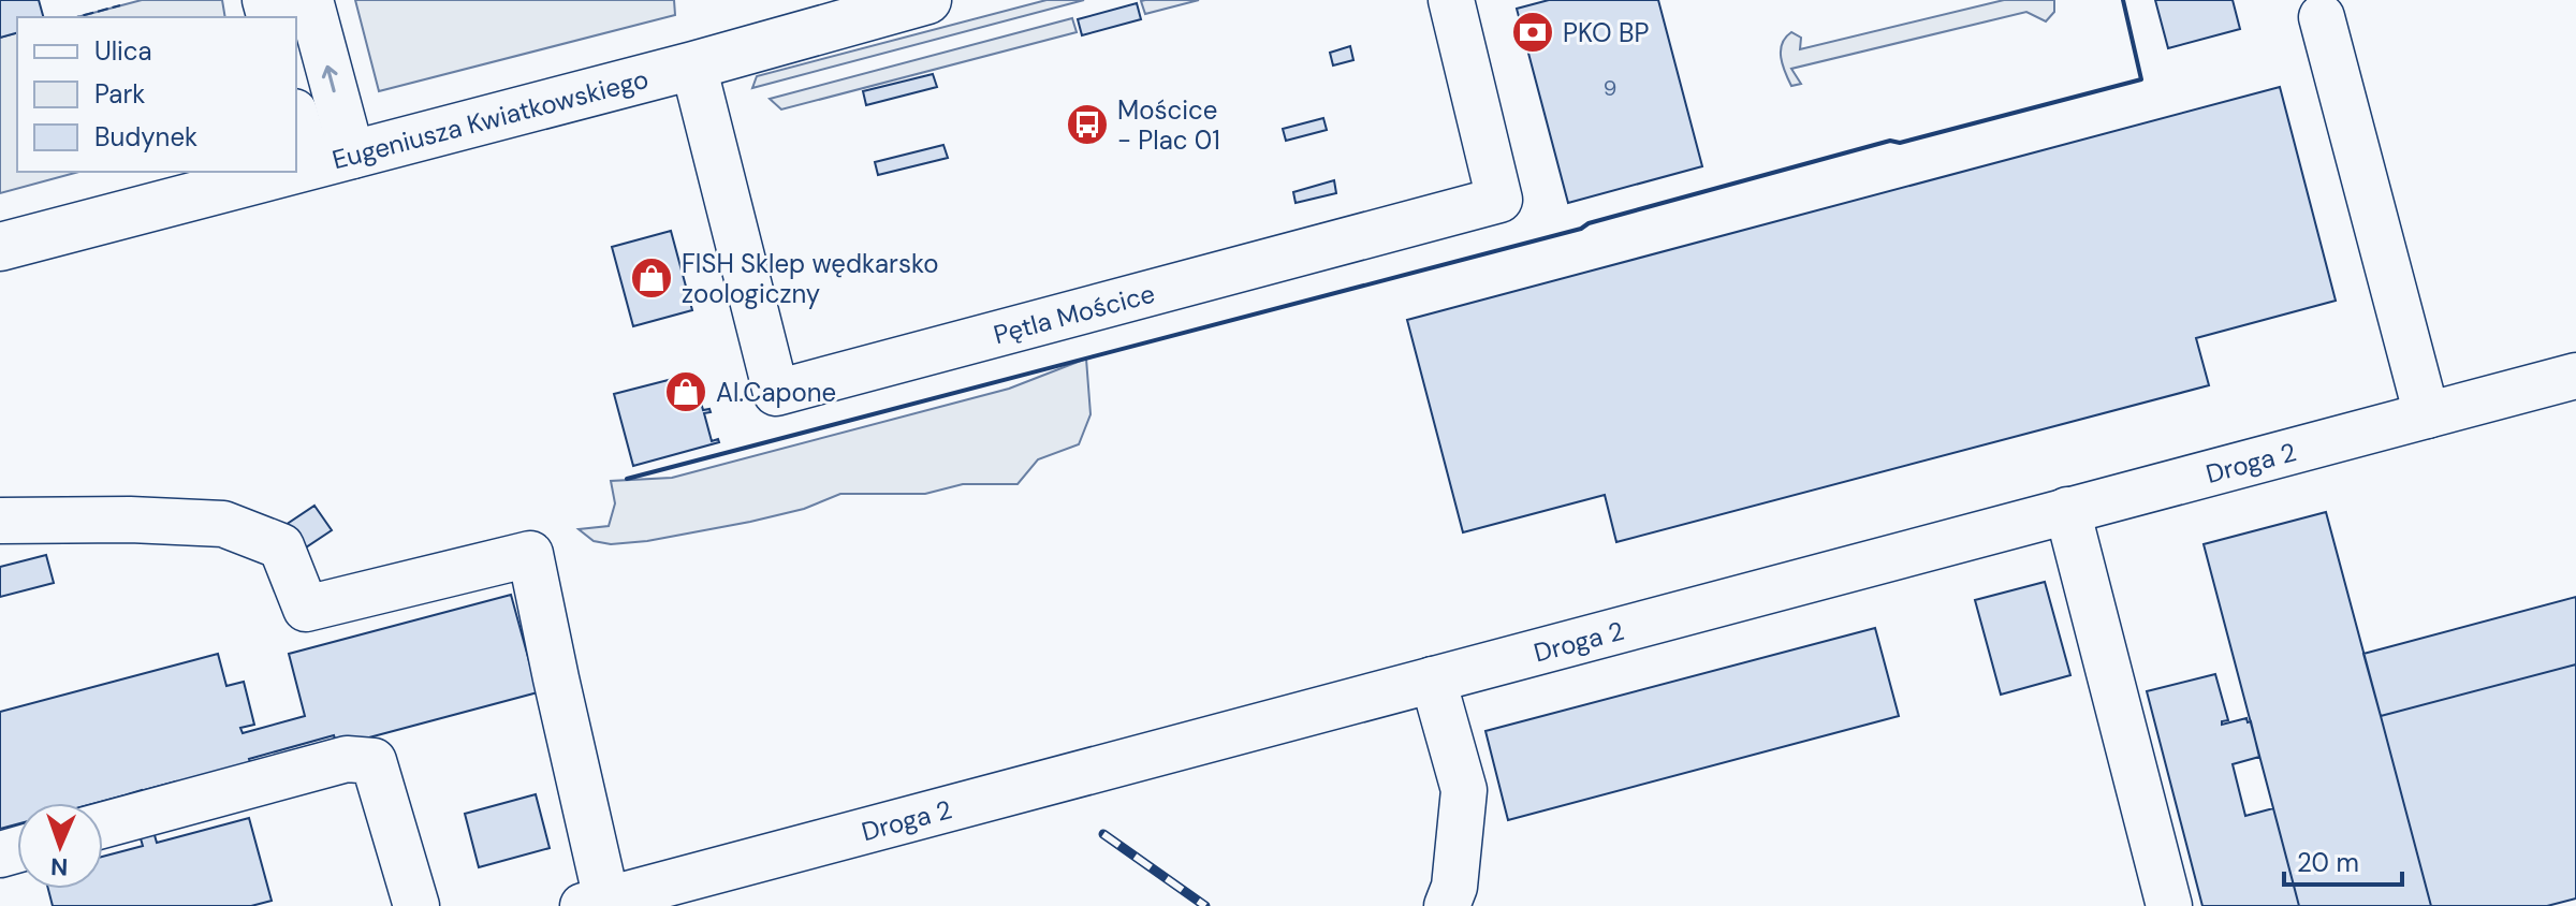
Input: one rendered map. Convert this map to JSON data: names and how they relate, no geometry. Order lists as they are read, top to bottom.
{
  "streets": {
    "main road": ["Eugeniusza Kwiatkowskiego"],
    "street": ["Pętla Mościce", "Droga 2"]
  },
  "crossings": [
    ["Eugeniusza Kwiatkowskiego", "Pętla Mościce"]
  ],
  "places": {
    "bank": ["PKO BP"],
    "bus stop": ["Mościce - Plac 01"],
    "shop": ["FISH Sklep wędkarsko zoologiczny", "Al.Capone"]
  },
  "house_numbers": ["9"],
  "legend": ["Ulica", "Park", "Budynek"],
  "scale_bar": "20 m",
  "north": "bottom"
}
